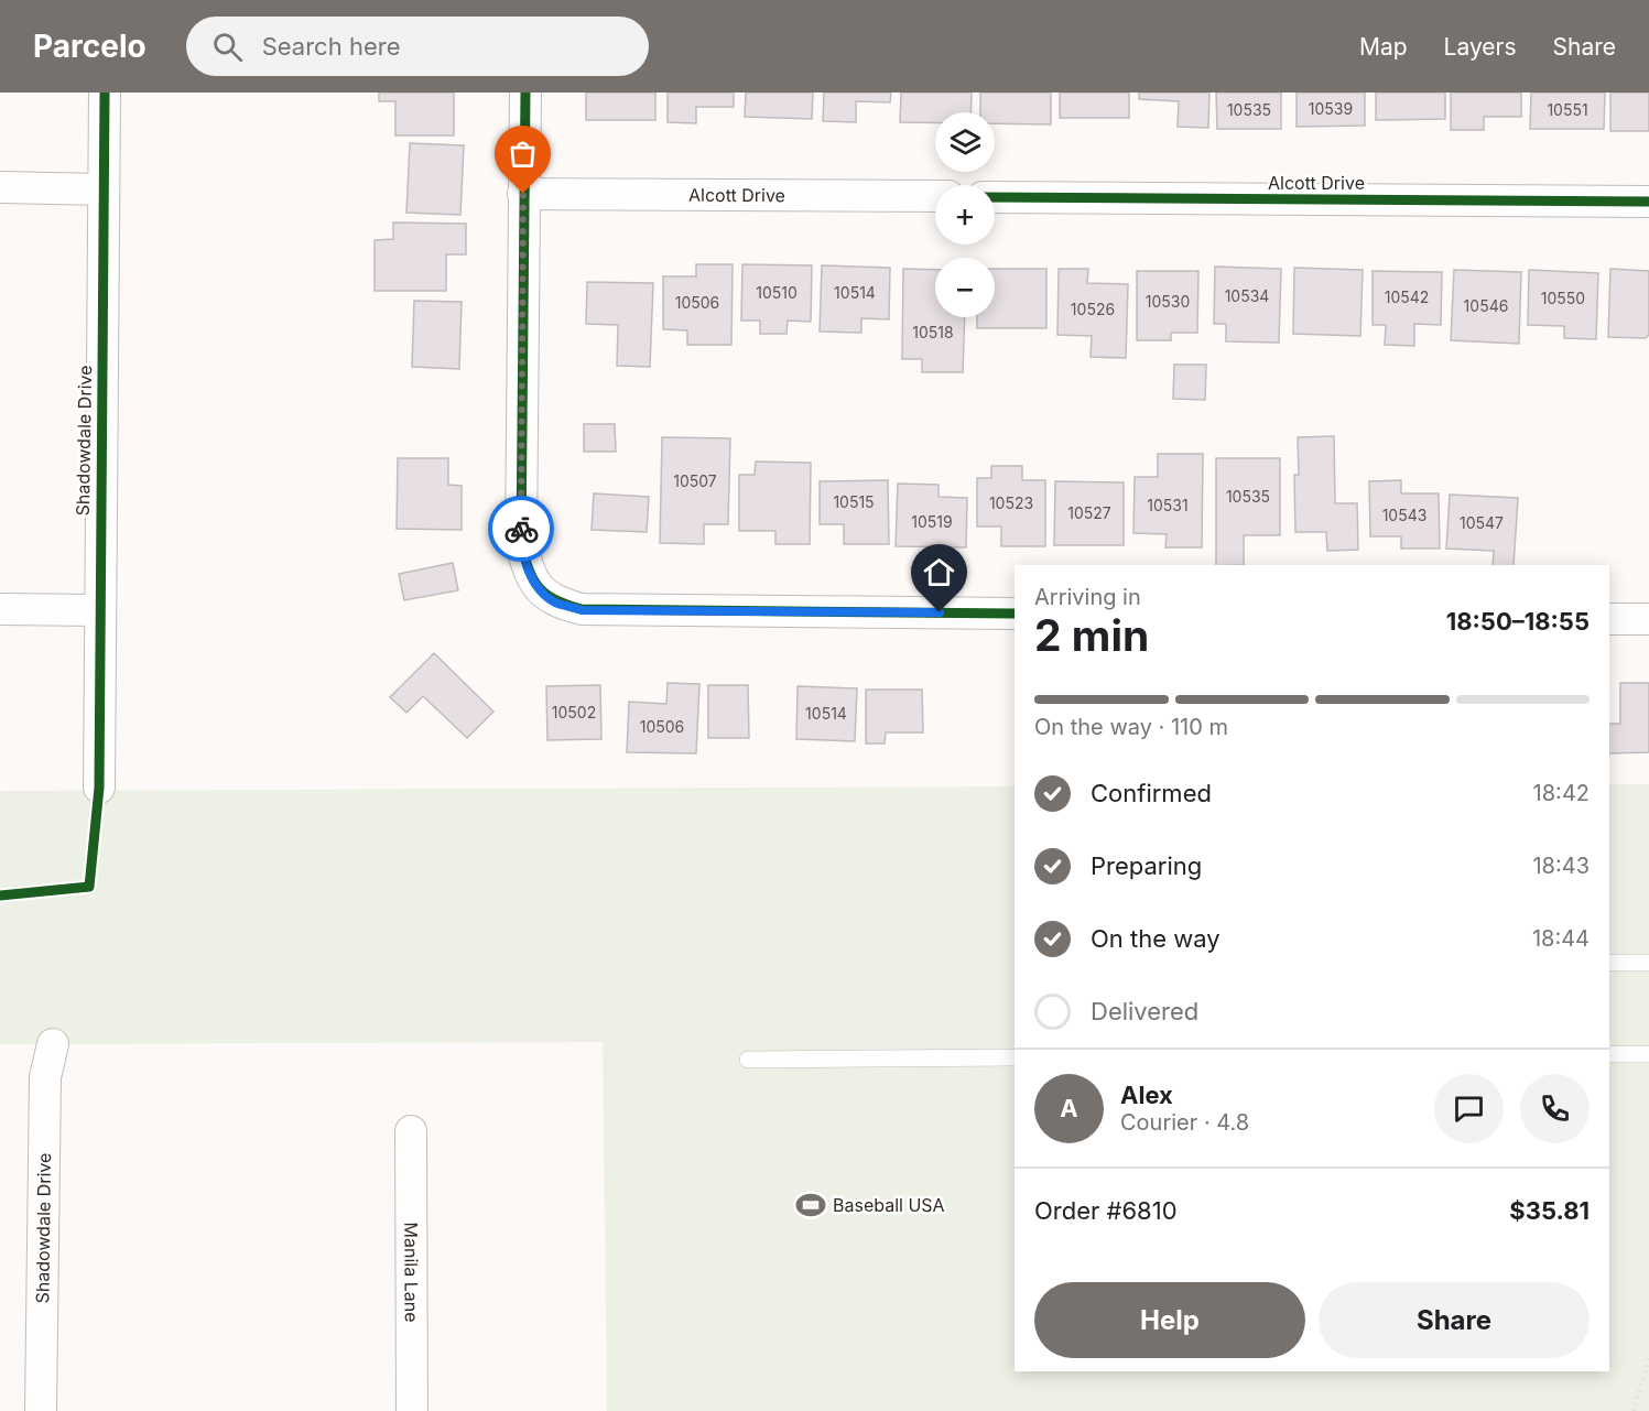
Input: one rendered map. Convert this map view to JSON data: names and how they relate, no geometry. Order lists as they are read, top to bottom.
{
  "streets": {
    "street": ["Alcott Drive", "Shadowdale Drive", "Manila Lane"]
  },
  "places": {
    "sports": ["Baseball USA"]
  },
  "house_numbers": [
    "10539",
    "10535",
    "10551",
    "10510",
    "10514",
    "10534",
    "10542",
    "10550",
    "10530",
    "10506",
    "10546",
    "10526",
    "10518",
    "10507",
    "10535",
    "10515",
    "10523",
    "10531",
    "10527",
    "10543",
    "10519",
    "10547",
    "10502",
    "10514",
    "10506"
  ],
  "page": {
    "header": "Parcelo",
    "search": "Search here",
    "nav": ["Map", "Layers", "Share"],
    "map_buttons": ["+", "−"],
    "heading": ["2 min", "Arriving in", "18:50–18:55"],
    "panel": [
      "Alex",
      "Courier · 4.8",
      "Order #6810",
      "$35.81"
    ],
    "bar": "On the way · 110 m",
    "list": [
      ["Confirmed", "18:42"],
      ["Preparing", "18:43"],
      ["On the way", "18:44"],
      "Delivered"
    ],
    "round": "A",
    "buttons": ["Help", "Share"]
  }
}
